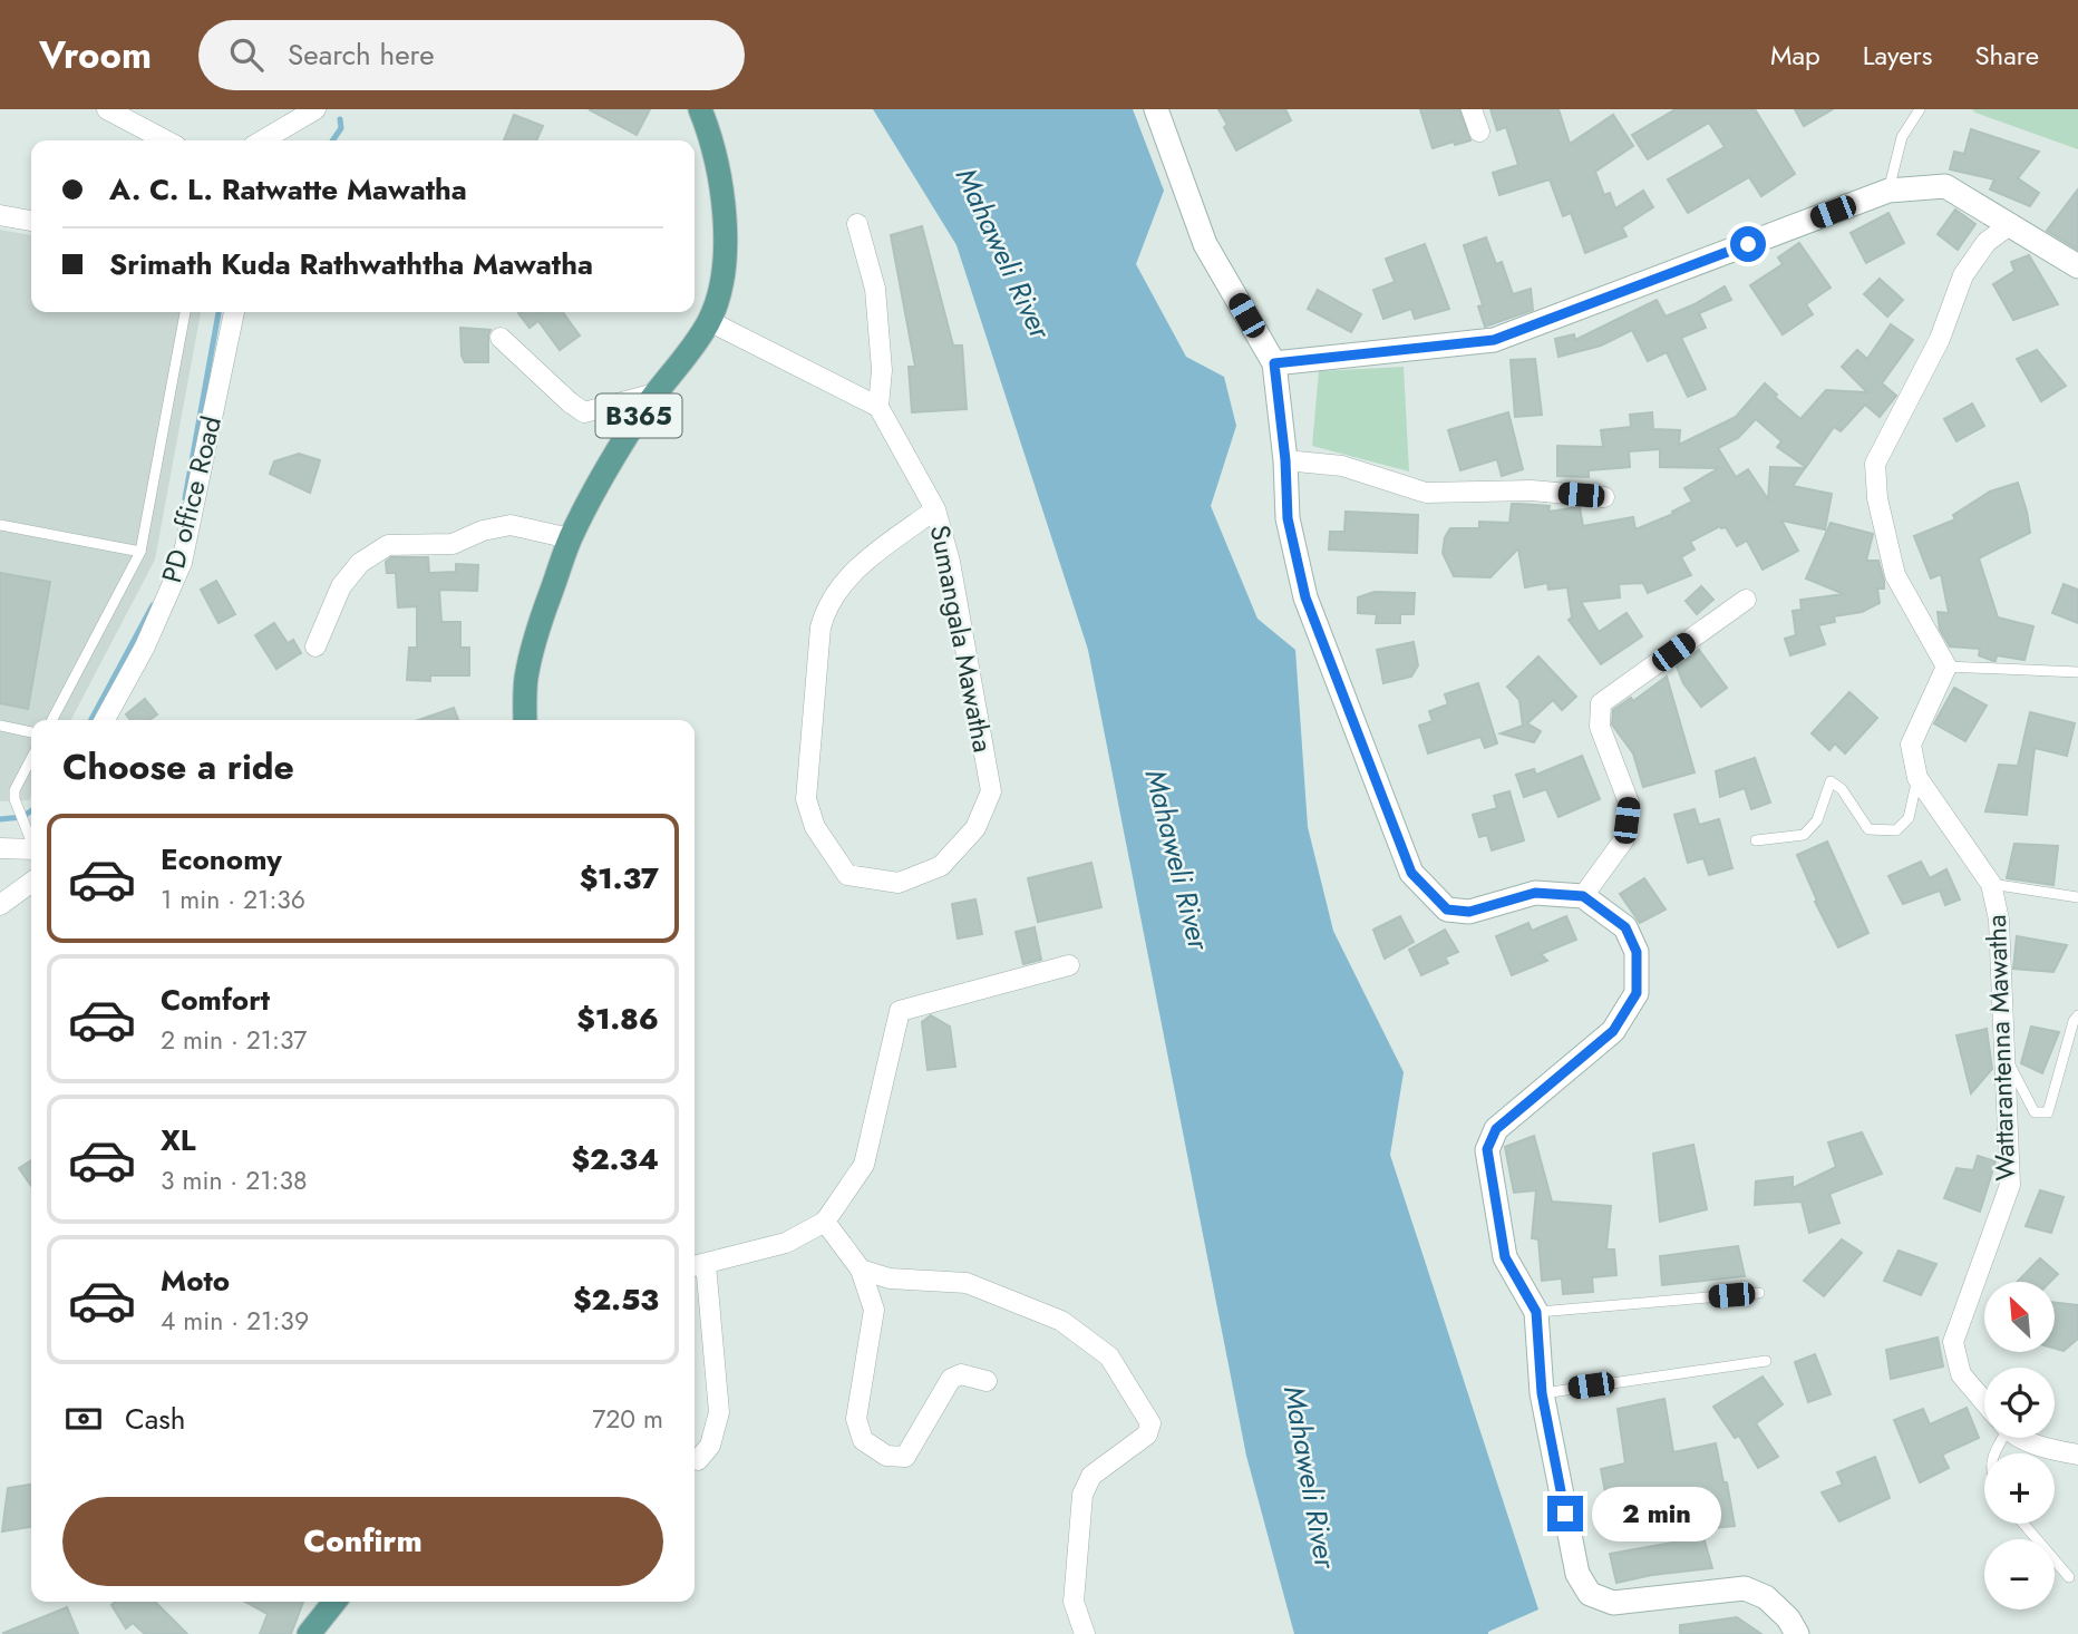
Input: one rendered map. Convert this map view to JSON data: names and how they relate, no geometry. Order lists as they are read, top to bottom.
{
  "streets": {
    "main road": ["B365"],
    "street": ["PD office Road", "Sumangala Mawatha", "Wattarantenna Mawatha"]
  },
  "water": ["Mahaweli River"],
  "north": "top left",
  "page": {
    "header": "Vroom",
    "search": "Search here",
    "nav": ["Map", "Layers", "Share"],
    "banner": ["A. C. L. Ratwatte Mawatha", "Srimath Kuda Rathwaththa Mawatha"],
    "heading": "Choose a ride",
    "list": [
      {
        "name": "Economy",
        "note": "1 min · 21:36",
        "value": "$1.37"
      },
      {
        "name": "Comfort",
        "note": "2 min · 21:37",
        "value": "$1.86"
      },
      {
        "name": "XL",
        "note": "3 min · 21:38",
        "value": "$2.34"
      },
      {
        "name": "Moto",
        "note": "4 min · 21:39",
        "value": "$2.53"
      }
    ],
    "map_buttons": ["+", "−"],
    "pay": ["Cash", "720 m"],
    "buttons": "Confirm",
    "bubble": "2 min"
  }
}
